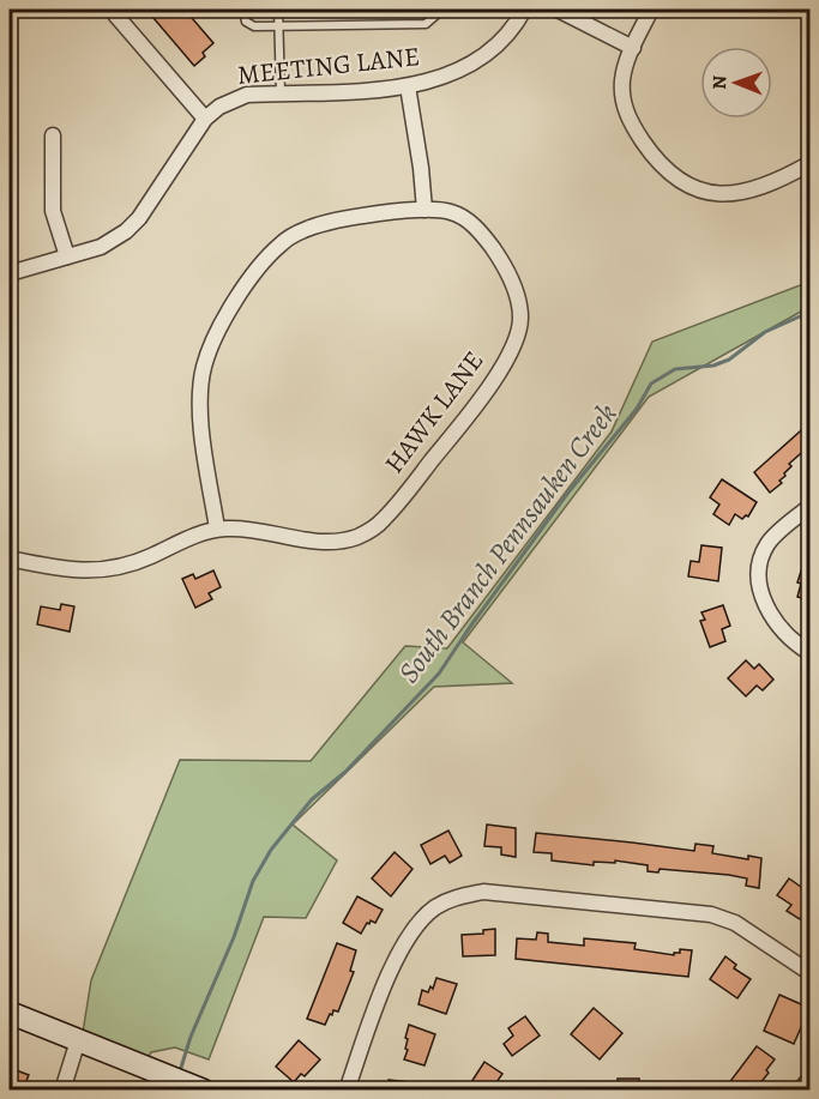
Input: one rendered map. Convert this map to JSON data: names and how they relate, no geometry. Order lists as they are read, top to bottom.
{
  "streets": {
    "street": ["MEETING LANE", "HAWK LANE"]
  },
  "water": ["South Branch Pennsauken Creek"],
  "north": "left"
}
